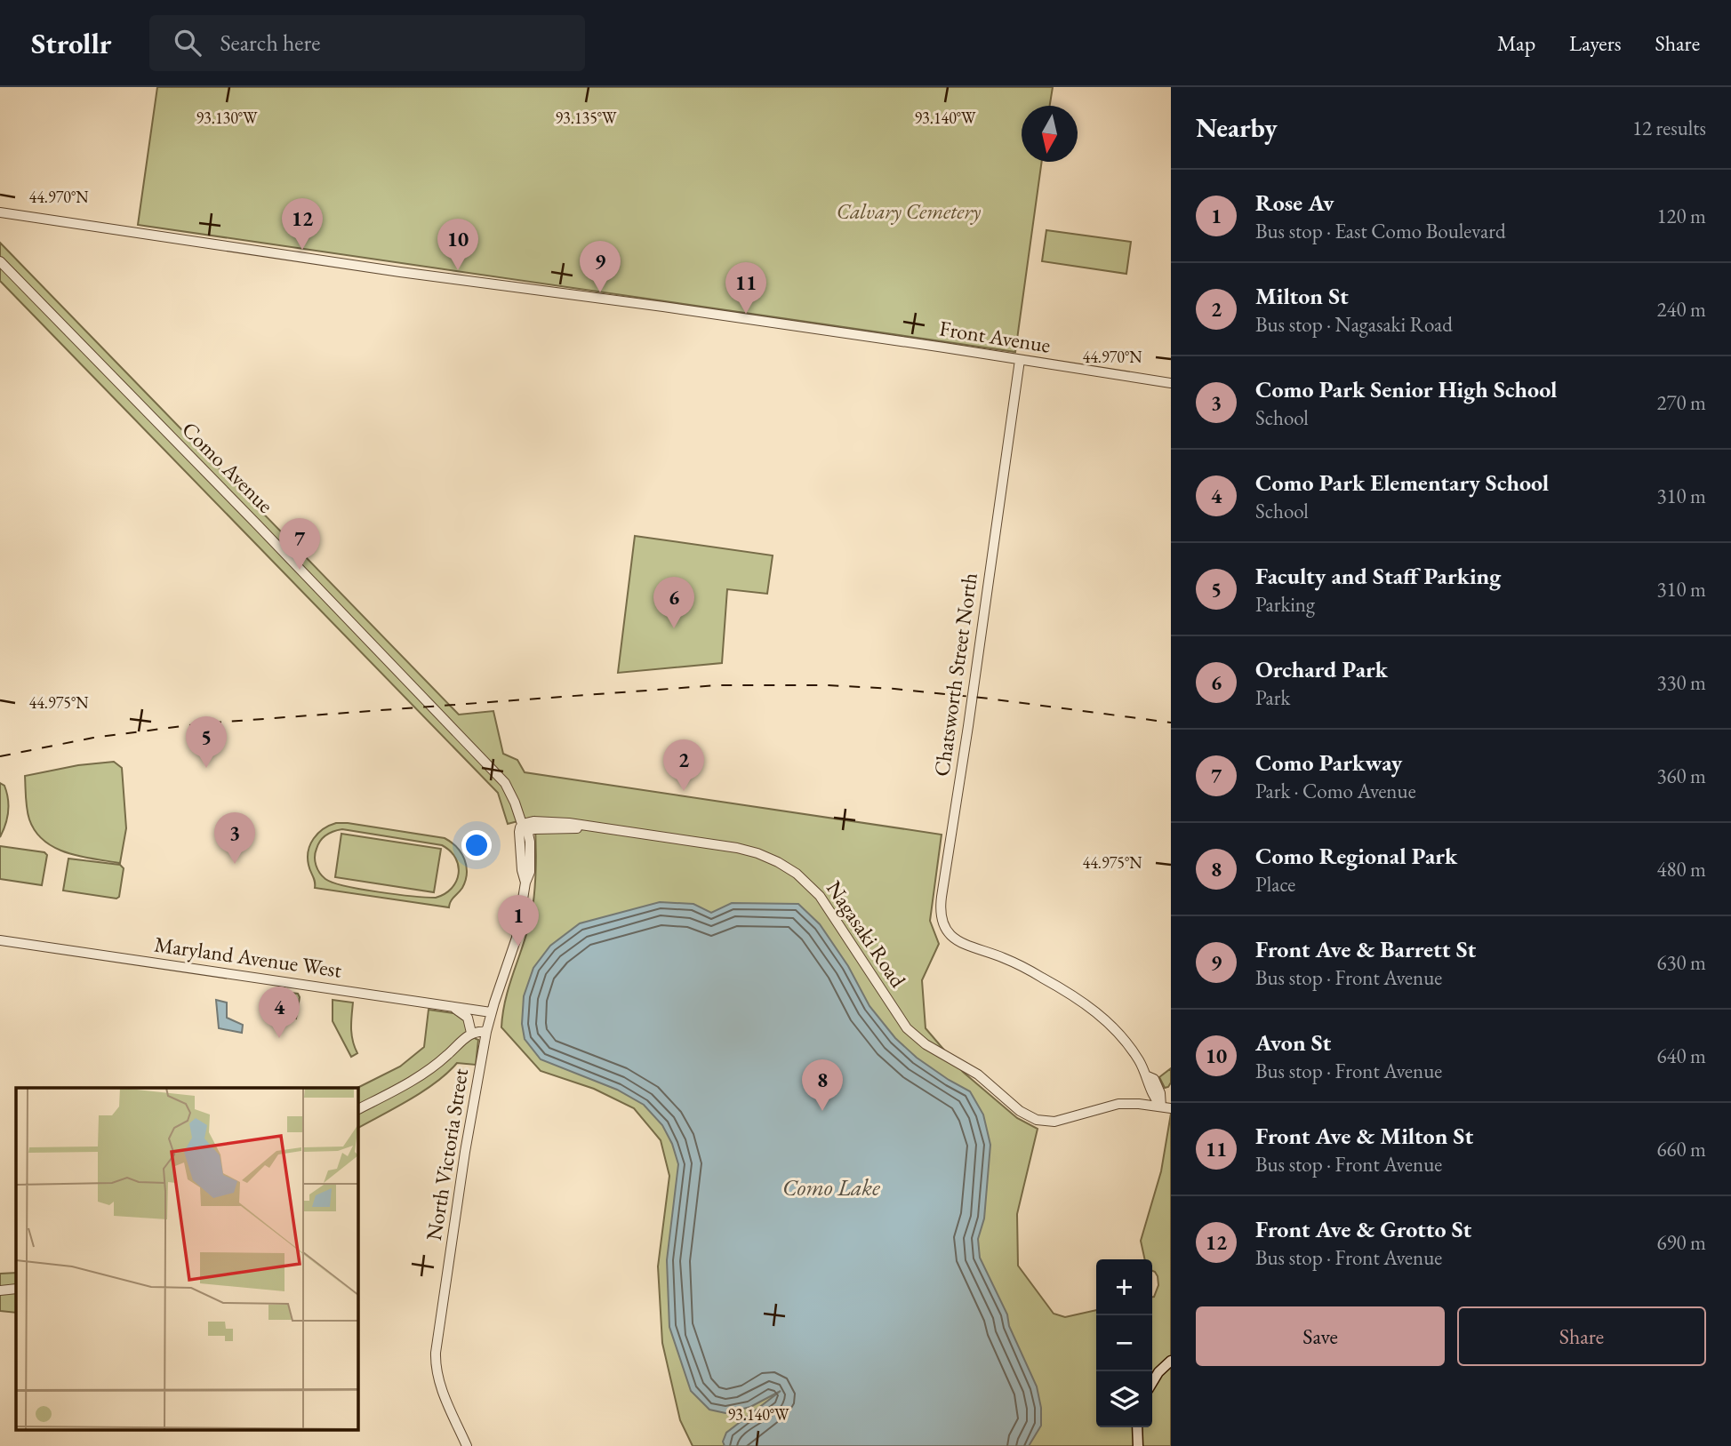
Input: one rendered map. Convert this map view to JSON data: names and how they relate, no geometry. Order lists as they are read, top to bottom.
{
  "streets": {
    "street": [
      "Front Avenue",
      "Como Avenue",
      "Chatsworth Street North",
      "Nagasaki Road",
      "Maryland Avenue West",
      "North Victoria Street"
    ]
  },
  "crossings": [
    ["Front Avenue", "Chatsworth Street North"],
    ["Chatsworth Street North", "Nagasaki Road"],
    ["Maryland Avenue West", "North Victoria Street"]
  ],
  "water": ["Como Lake"],
  "parks": ["Calvary Cemetery"],
  "north": "bottom",
  "page": {
    "header": "Strollr",
    "search": "Search here",
    "nav": ["Map", "Layers", "Share"],
    "heading": ["Nearby", "12 results"],
    "list": [
      {
        "mark": "1",
        "name": "Rose Av",
        "note": "Bus stop · East Como Boulevard",
        "value": "120 m"
      },
      {
        "mark": "2",
        "name": "Milton St",
        "note": "Bus stop · Nagasaki Road",
        "value": "240 m"
      },
      {
        "mark": "3",
        "name": "Como Park Senior High School",
        "note": "School",
        "value": "270 m"
      },
      {
        "mark": "4",
        "name": "Como Park Elementary School",
        "note": "School",
        "value": "310 m"
      },
      {
        "mark": "5",
        "name": "Faculty and Staff Parking",
        "note": "Parking",
        "value": "310 m"
      },
      {
        "mark": "6",
        "name": "Orchard Park",
        "note": "Park",
        "value": "330 m"
      },
      {
        "mark": "7",
        "name": "Como Parkway",
        "note": "Park · Como Avenue",
        "value": "360 m"
      },
      {
        "mark": "8",
        "name": "Como Regional Park",
        "note": "Place",
        "value": "480 m"
      },
      {
        "mark": "9",
        "name": "Front Ave & Barrett St",
        "note": "Bus stop · Front Avenue",
        "value": "630 m"
      },
      {
        "mark": "10",
        "name": "Avon St",
        "note": "Bus stop · Front Avenue",
        "value": "640 m"
      },
      {
        "mark": "11",
        "name": "Front Ave & Milton St",
        "note": "Bus stop · Front Avenue",
        "value": "660 m"
      },
      {
        "mark": "12",
        "name": "Front Ave & Grotto St",
        "note": "Bus stop · Front Avenue",
        "value": "690 m"
      }
    ],
    "pins": [
      "12",
      "10",
      "9",
      "11",
      "7",
      "6",
      "5",
      "2",
      "3",
      "1",
      "4",
      "8"
    ],
    "map_buttons": ["+", "−"],
    "buttons": ["Save", "Share"]
  },
  "coordinates": [
    "93.130°W",
    "93.135°W",
    "93.140°W",
    "44.970°N",
    "44.975°N"
  ]
}
